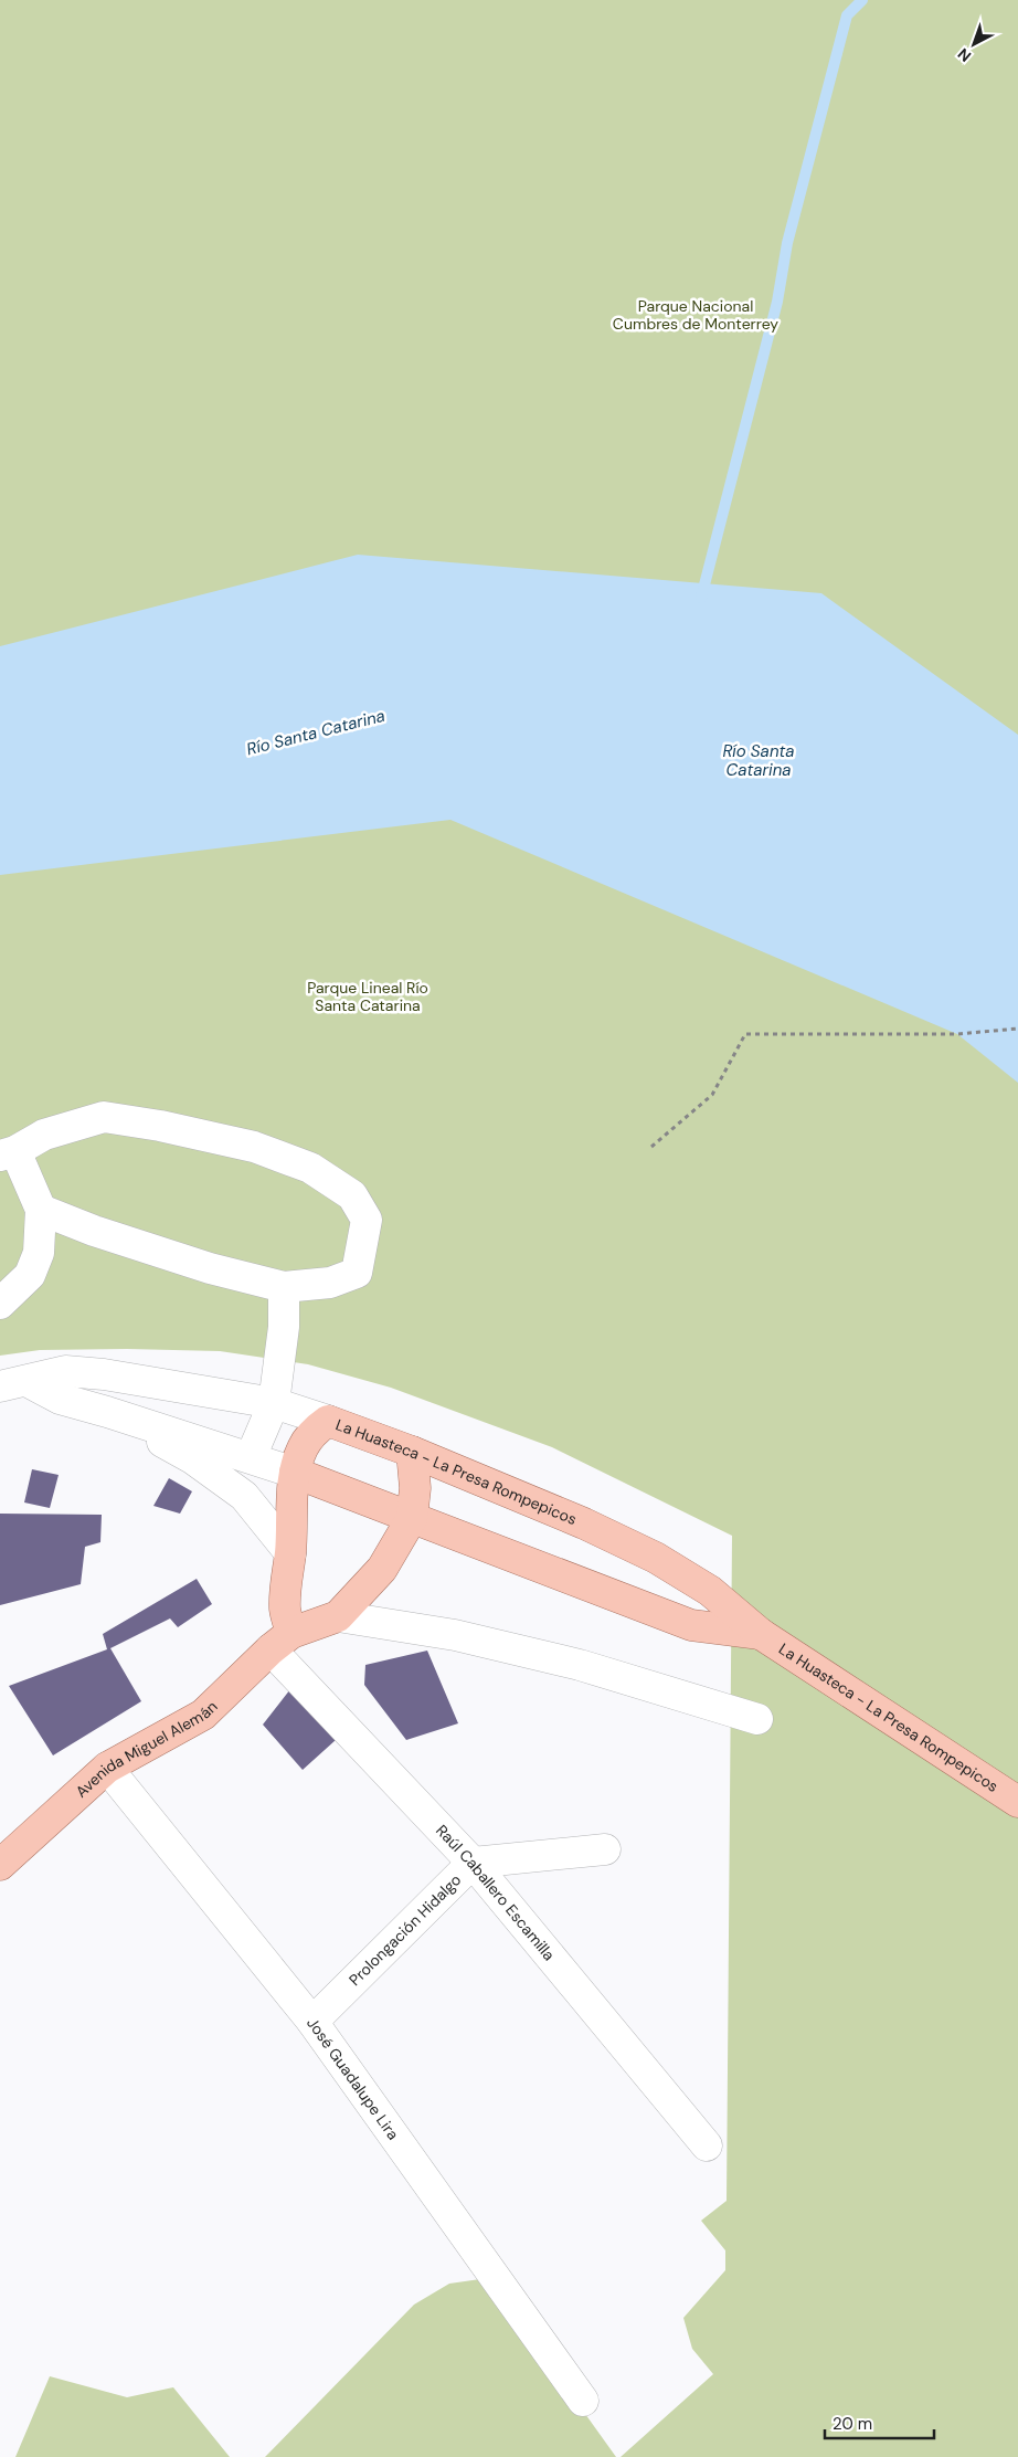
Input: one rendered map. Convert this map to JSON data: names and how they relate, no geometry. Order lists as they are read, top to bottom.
{
  "streets": {
    "main road": ["La Huasteca - La Presa Rompepicos", "Avenida Miguel Alemán"],
    "street": ["Raúl Caballero Escamilla", "Prolongación Hidalgo", "José Guadalupe Lira"]
  },
  "crossings": [
    ["La Huasteca - La Presa Rompepicos", "Avenida Miguel Alemán"],
    ["Avenida Miguel Alemán", "Raúl Caballero Escamilla"],
    ["Avenida Miguel Alemán", "José Guadalupe Lira"],
    ["Raúl Caballero Escamilla", "Prolongación Hidalgo"],
    ["Prolongación Hidalgo", "José Guadalupe Lira"]
  ],
  "water": ["Río Santa Catarina"],
  "parks": ["Parque Nacional Cumbres de Monterrey", "Parque Lineal Río Santa Catarina"],
  "scale_bar": "20 m",
  "north": "bottom left"
}
